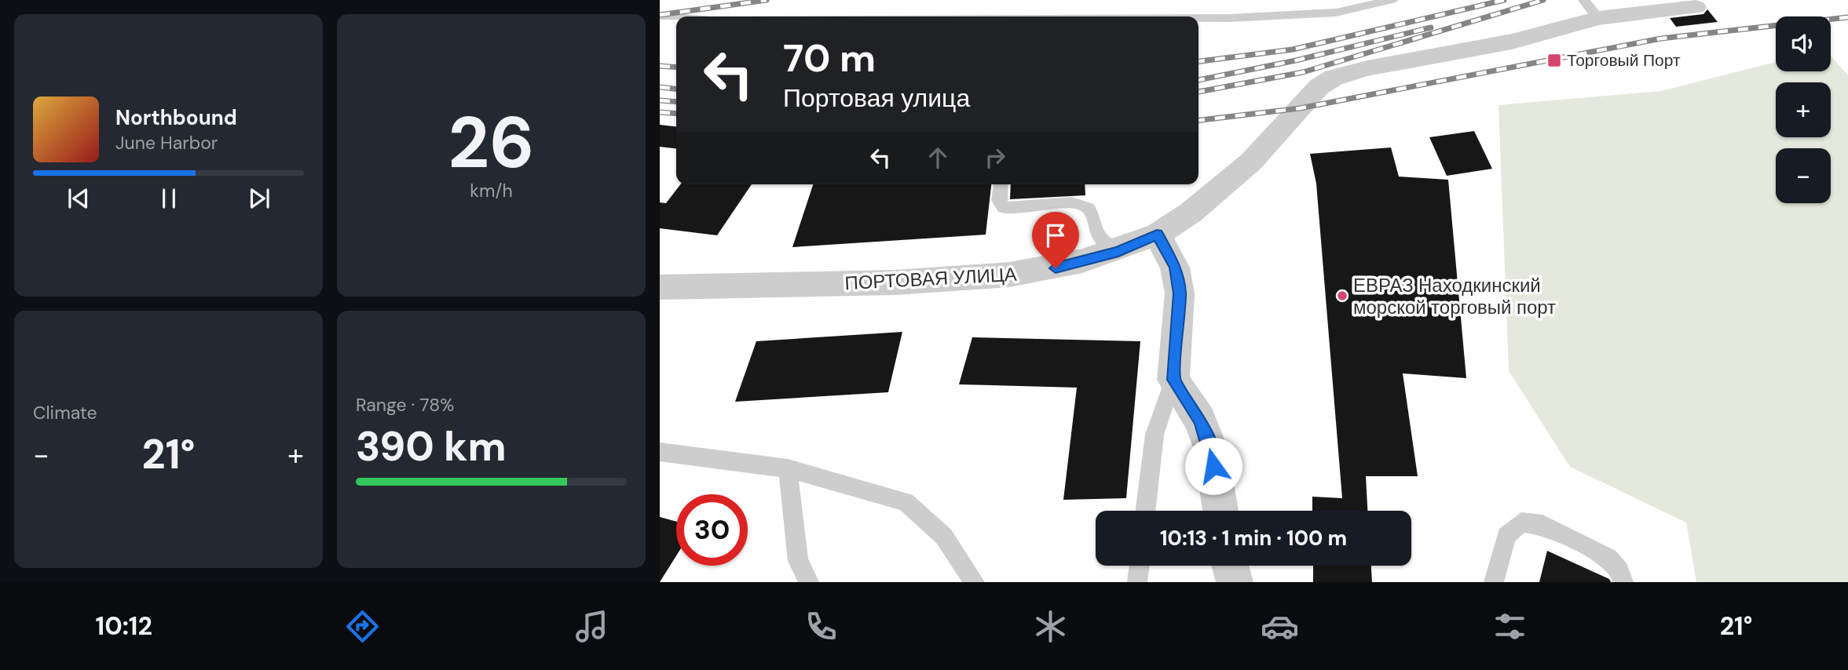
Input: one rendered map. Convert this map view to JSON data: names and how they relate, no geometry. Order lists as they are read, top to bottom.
{
  "streets": {
    "street": ["ПОРТОВАЯ УЛИЦА"]
  },
  "places": {
    "transit": ["Торговый Порт"],
    "other": ["ЕВРАЗ Находкинский морской торговый порт"]
  },
  "page": {
    "tile": [
      ["26", "km/h"],
      "Climate",
      ["Range · 78%", "390 km"]
    ],
    "map_buttons": ["+", "−"],
    "turn": ["70 m", "Портовая улица"],
    "song": ["Northbound", "June Harbor"],
    "heat": ["−", "21°", "+"],
    "limit": "30",
    "trip": "10:13 · 1 min · 100 m",
    "tabs": ["10:12", "21°"]
  }
}
